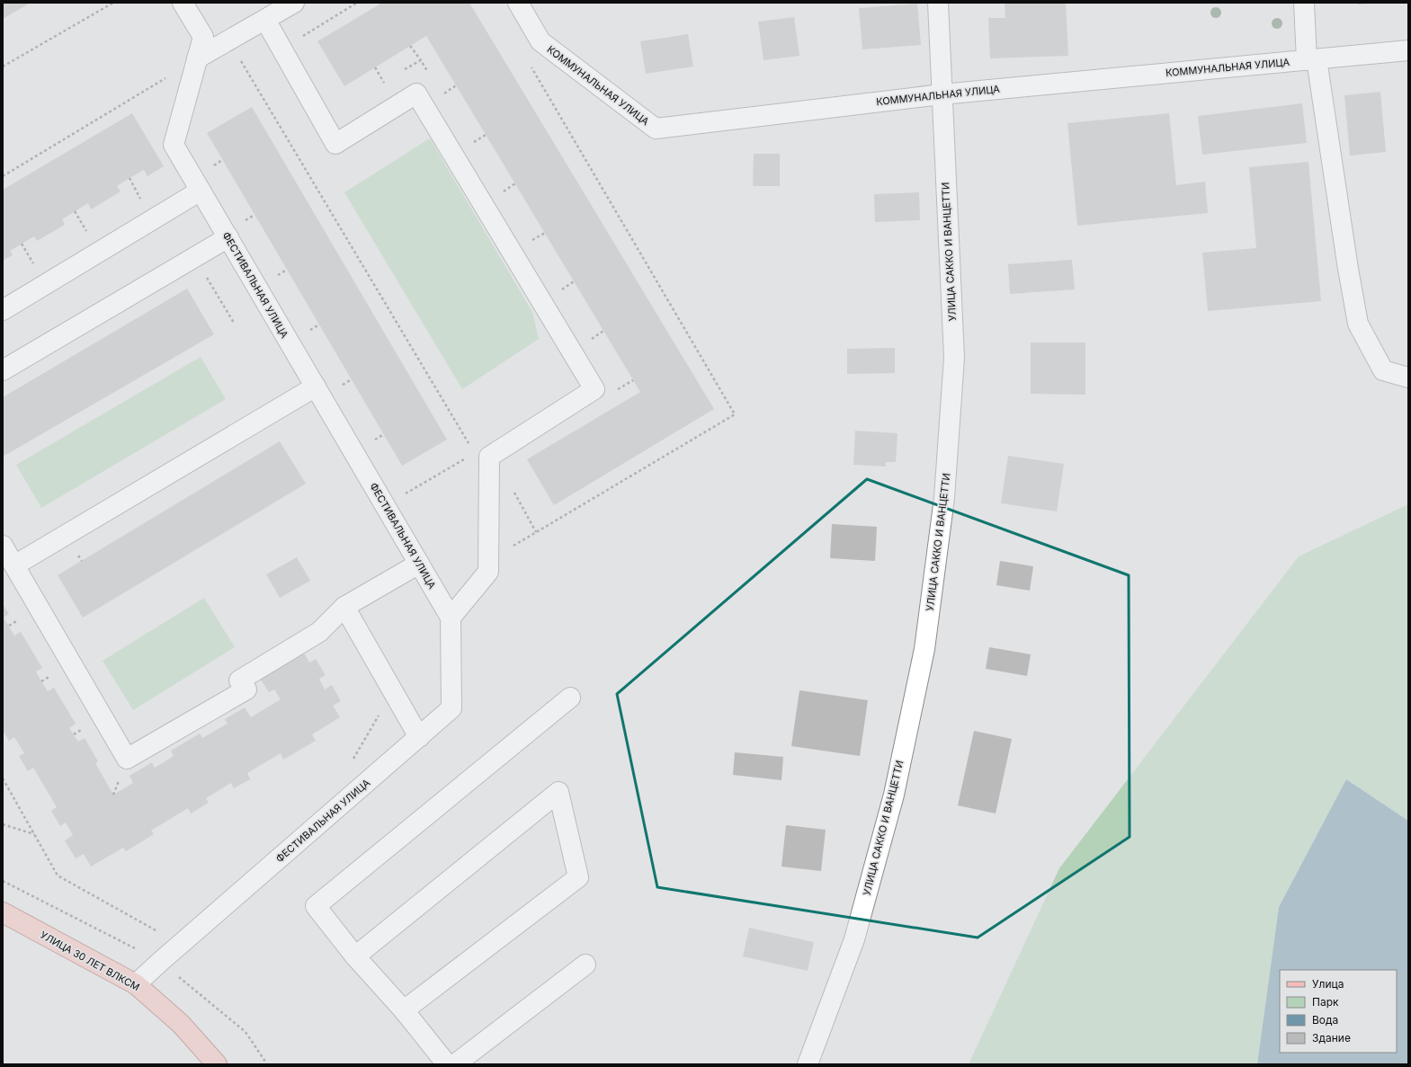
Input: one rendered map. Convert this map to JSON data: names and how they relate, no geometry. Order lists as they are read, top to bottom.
{
  "streets": {
    "main road": ["УЛИЦА 30 ЛЕТ ВЛКСМ"],
    "street": ["КОММУНАЛЬНАЯ УЛИЦА", "УЛИЦА САККО И ВАНЦЕТТИ", "ФЕСТИВАЛЬНАЯ УЛИЦА"]
  },
  "crossings": [
    ["КОММУНАЛЬНАЯ УЛИЦА", "УЛИЦА САККО И ВАНЦЕТТИ"],
    ["ФЕСТИВАЛЬНАЯ УЛИЦА", "УЛИЦА 30 ЛЕТ ВЛКСМ"]
  ],
  "legend": [
    "Улица",
    "Парк",
    "Вода",
    "Здание"
  ]
}
